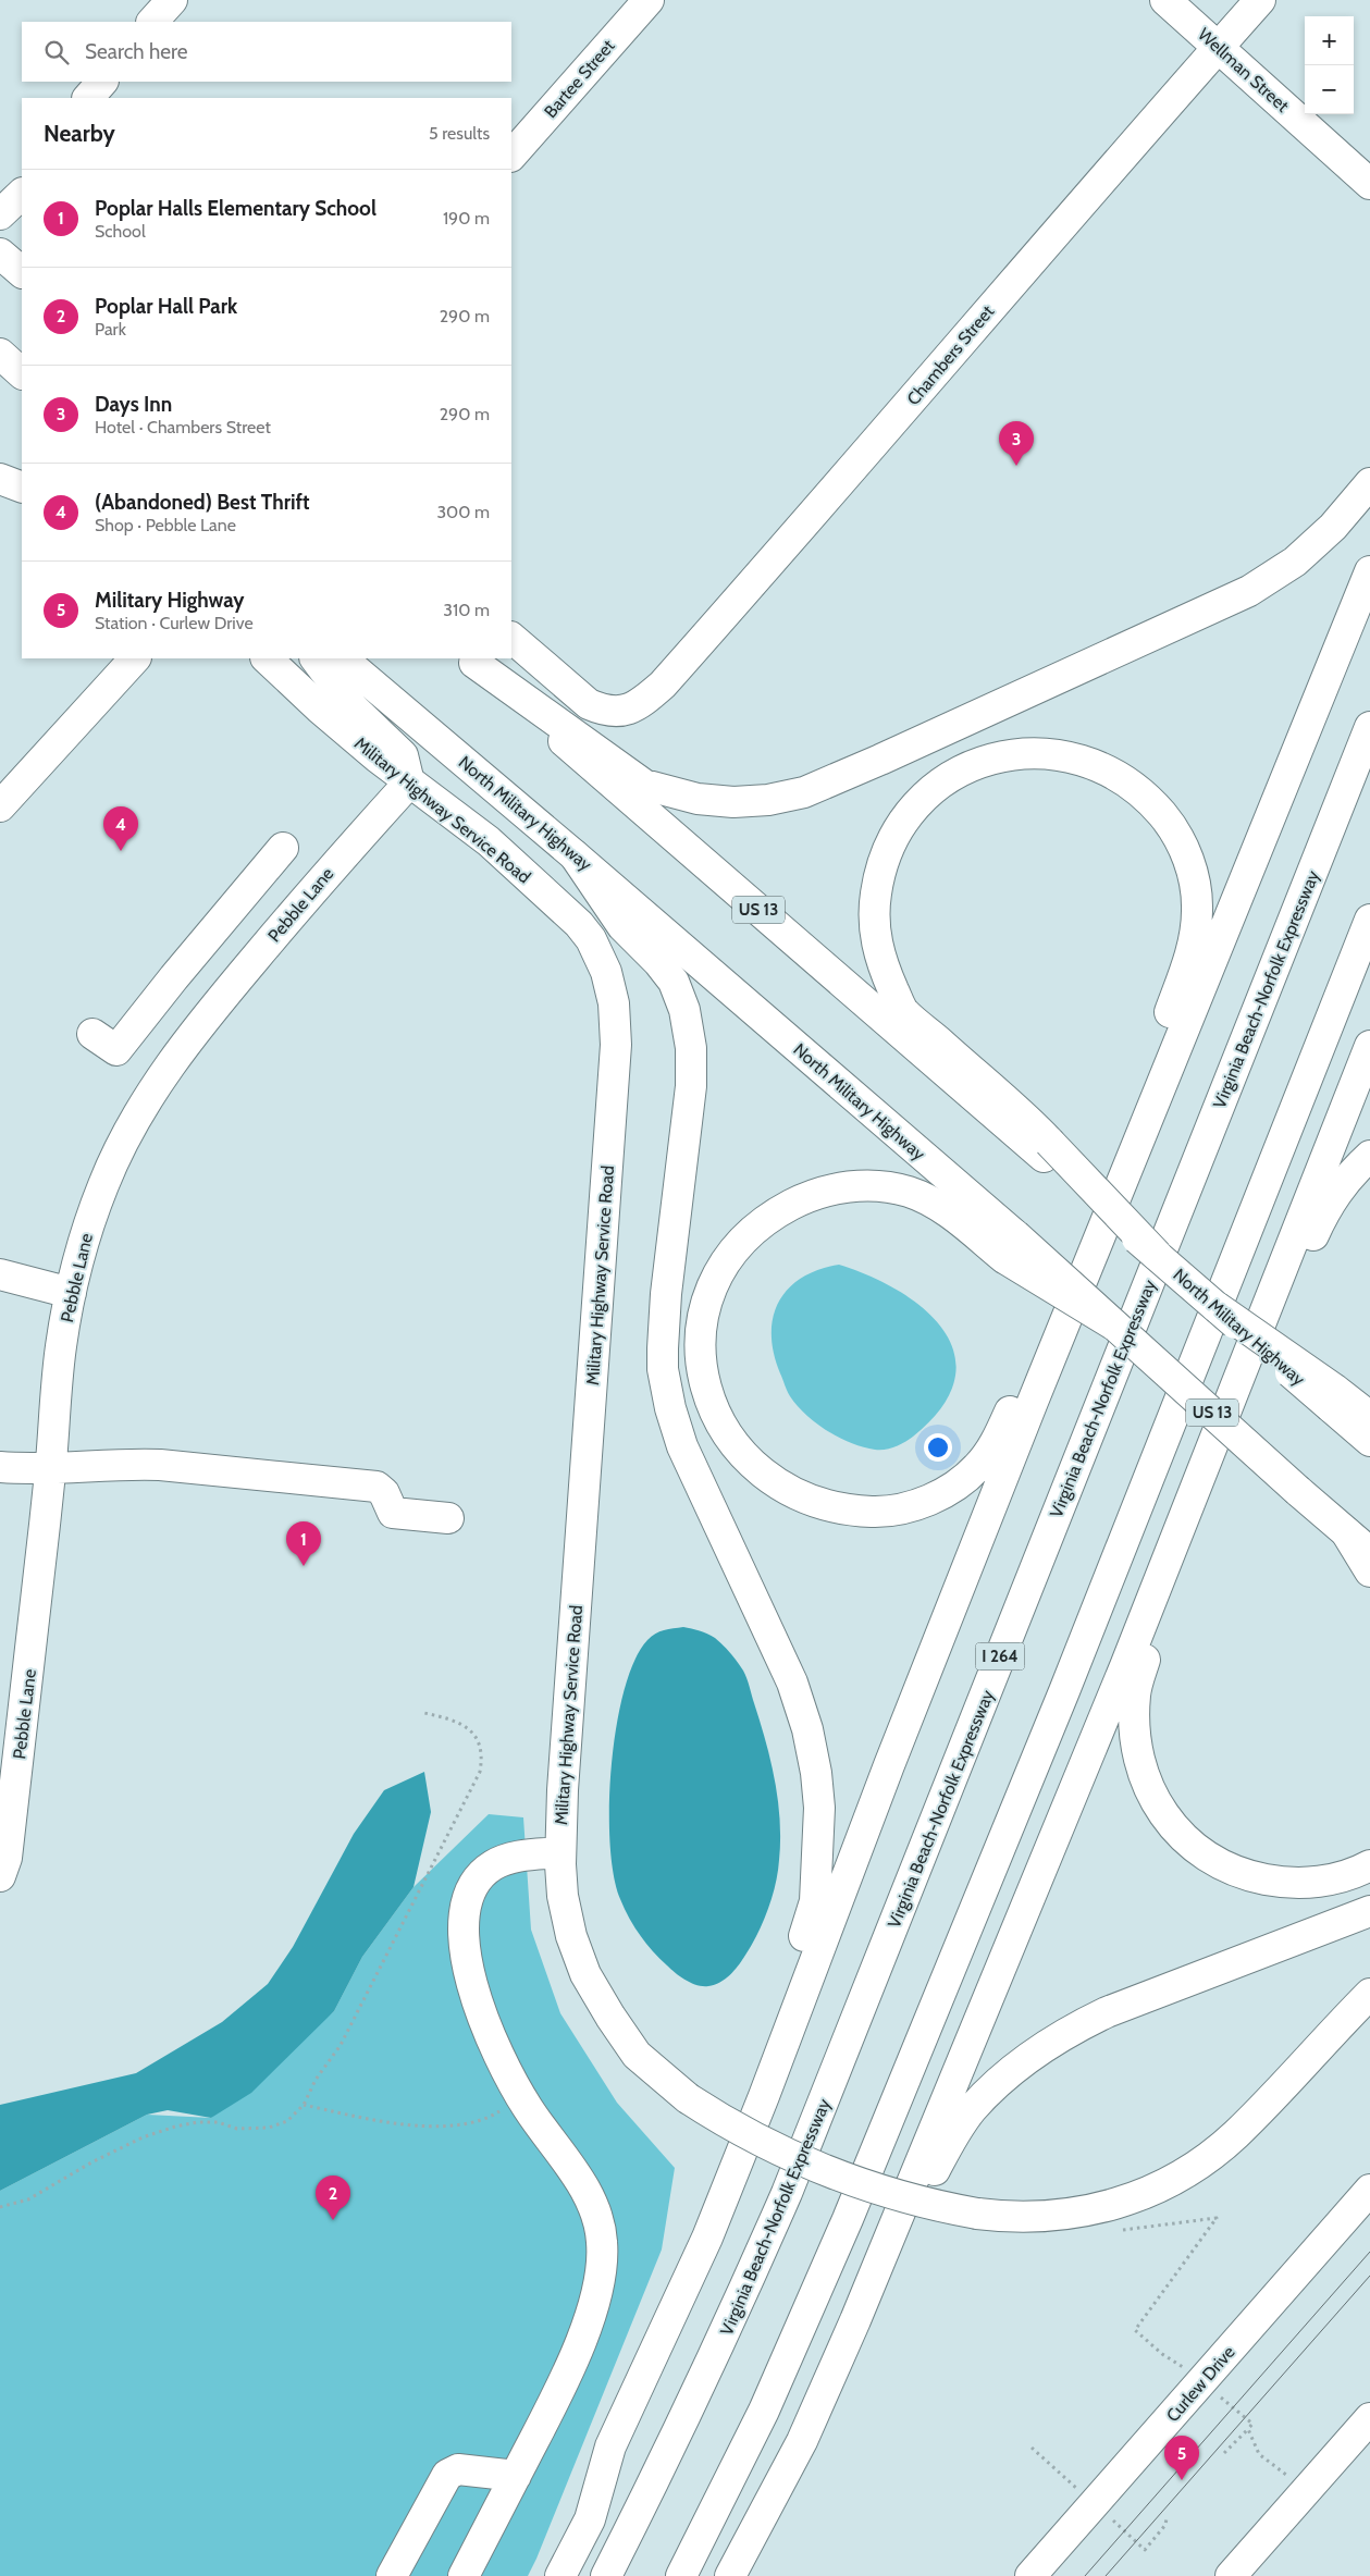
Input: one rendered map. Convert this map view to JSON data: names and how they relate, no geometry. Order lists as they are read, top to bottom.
{
  "streets": {
    "main road": [
      "Wellman Street",
      "Bartee Street",
      "Chambers Street",
      "Military Highway Service Road",
      "North Military Highway",
      "Pebble Lane",
      "US 13",
      "Virginia Beach-Norfolk Expressway",
      "I 264",
      "Curlew Drive"
    ]
  },
  "crossings": [
    ["Wellman Street", "Chambers Street"],
    ["Military Highway Service Road", "Pebble Lane"],
    ["North Military Highway", "US 13"]
  ],
  "page": {
    "map_buttons": ["+", "−"],
    "search": "Search here",
    "heading": ["Nearby", "5 results"],
    "list": [
      {
        "mark": "1",
        "name": "Poplar Halls Elementary School",
        "note": "School",
        "value": "190 m"
      },
      {
        "mark": "2",
        "name": "Poplar Hall Park",
        "note": "Park",
        "value": "290 m"
      },
      {
        "mark": "3",
        "name": "Days Inn",
        "note": "Hotel · Chambers Street",
        "value": "290 m"
      },
      {
        "mark": "4",
        "name": "(Abandoned) Best Thrift",
        "note": "Shop · Pebble Lane",
        "value": "300 m"
      },
      {
        "mark": "5",
        "name": "Military Highway",
        "note": "Station · Curlew Drive",
        "value": "310 m"
      }
    ],
    "pins": [
      "3",
      "4",
      "1",
      "2",
      "5"
    ]
  }
}
